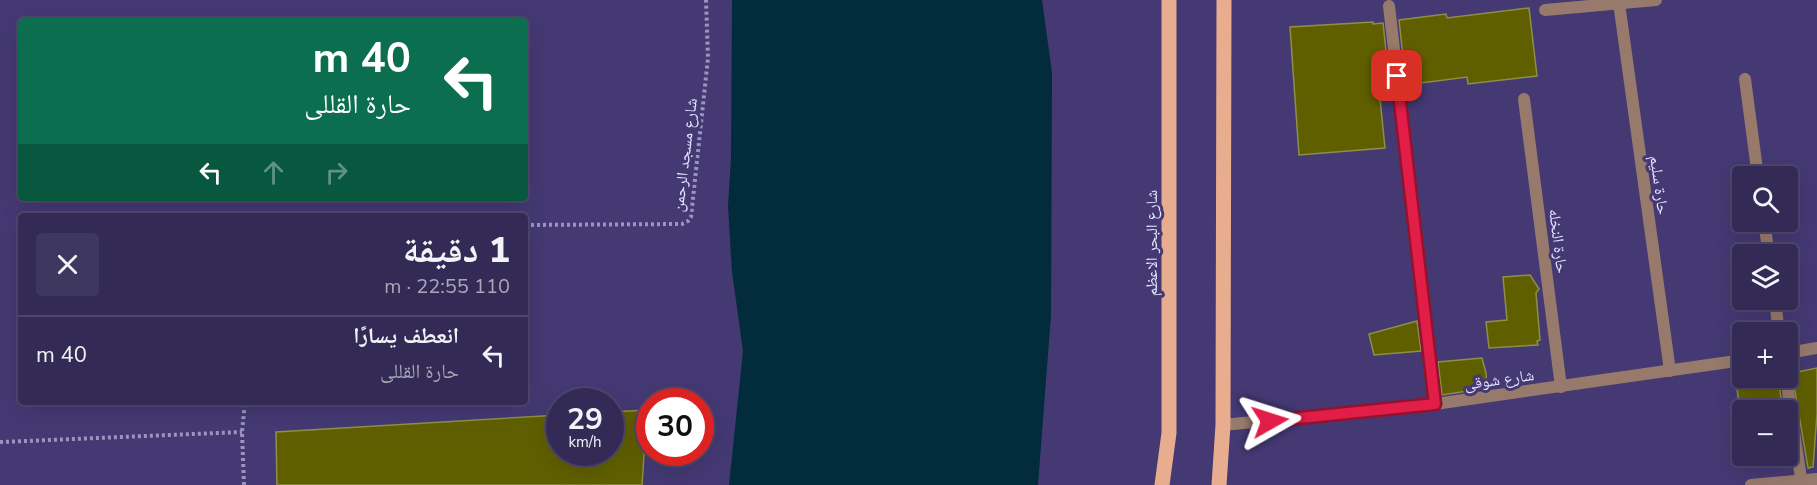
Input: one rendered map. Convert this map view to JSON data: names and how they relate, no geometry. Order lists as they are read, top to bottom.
{
  "streets": {
    "main road": ["شارع البحر الاعظم"],
    "street": ["حارة سليم", "حارة النخله", "شارع شوقى"],
    "path": ["شارع مسجد الرحمن"]
  },
  "crossings": [
    ["حارة سليم", "شارع شوقى"],
    ["حارة النخله", "شارع شوقى"]
  ],
  "page": {
    "turn": ["40 m", "حارة القللى"],
    "map_buttons": ["+", "−"],
    "heading": ["1 دقيقة", "110 m · 22:55"],
    "list": [
      {
        "name": "انعطف يسارًا",
        "note": "حارة القللى",
        "value": "40 m"
      }
    ],
    "speed": "29 km/h",
    "limit": "30"
  }
}
